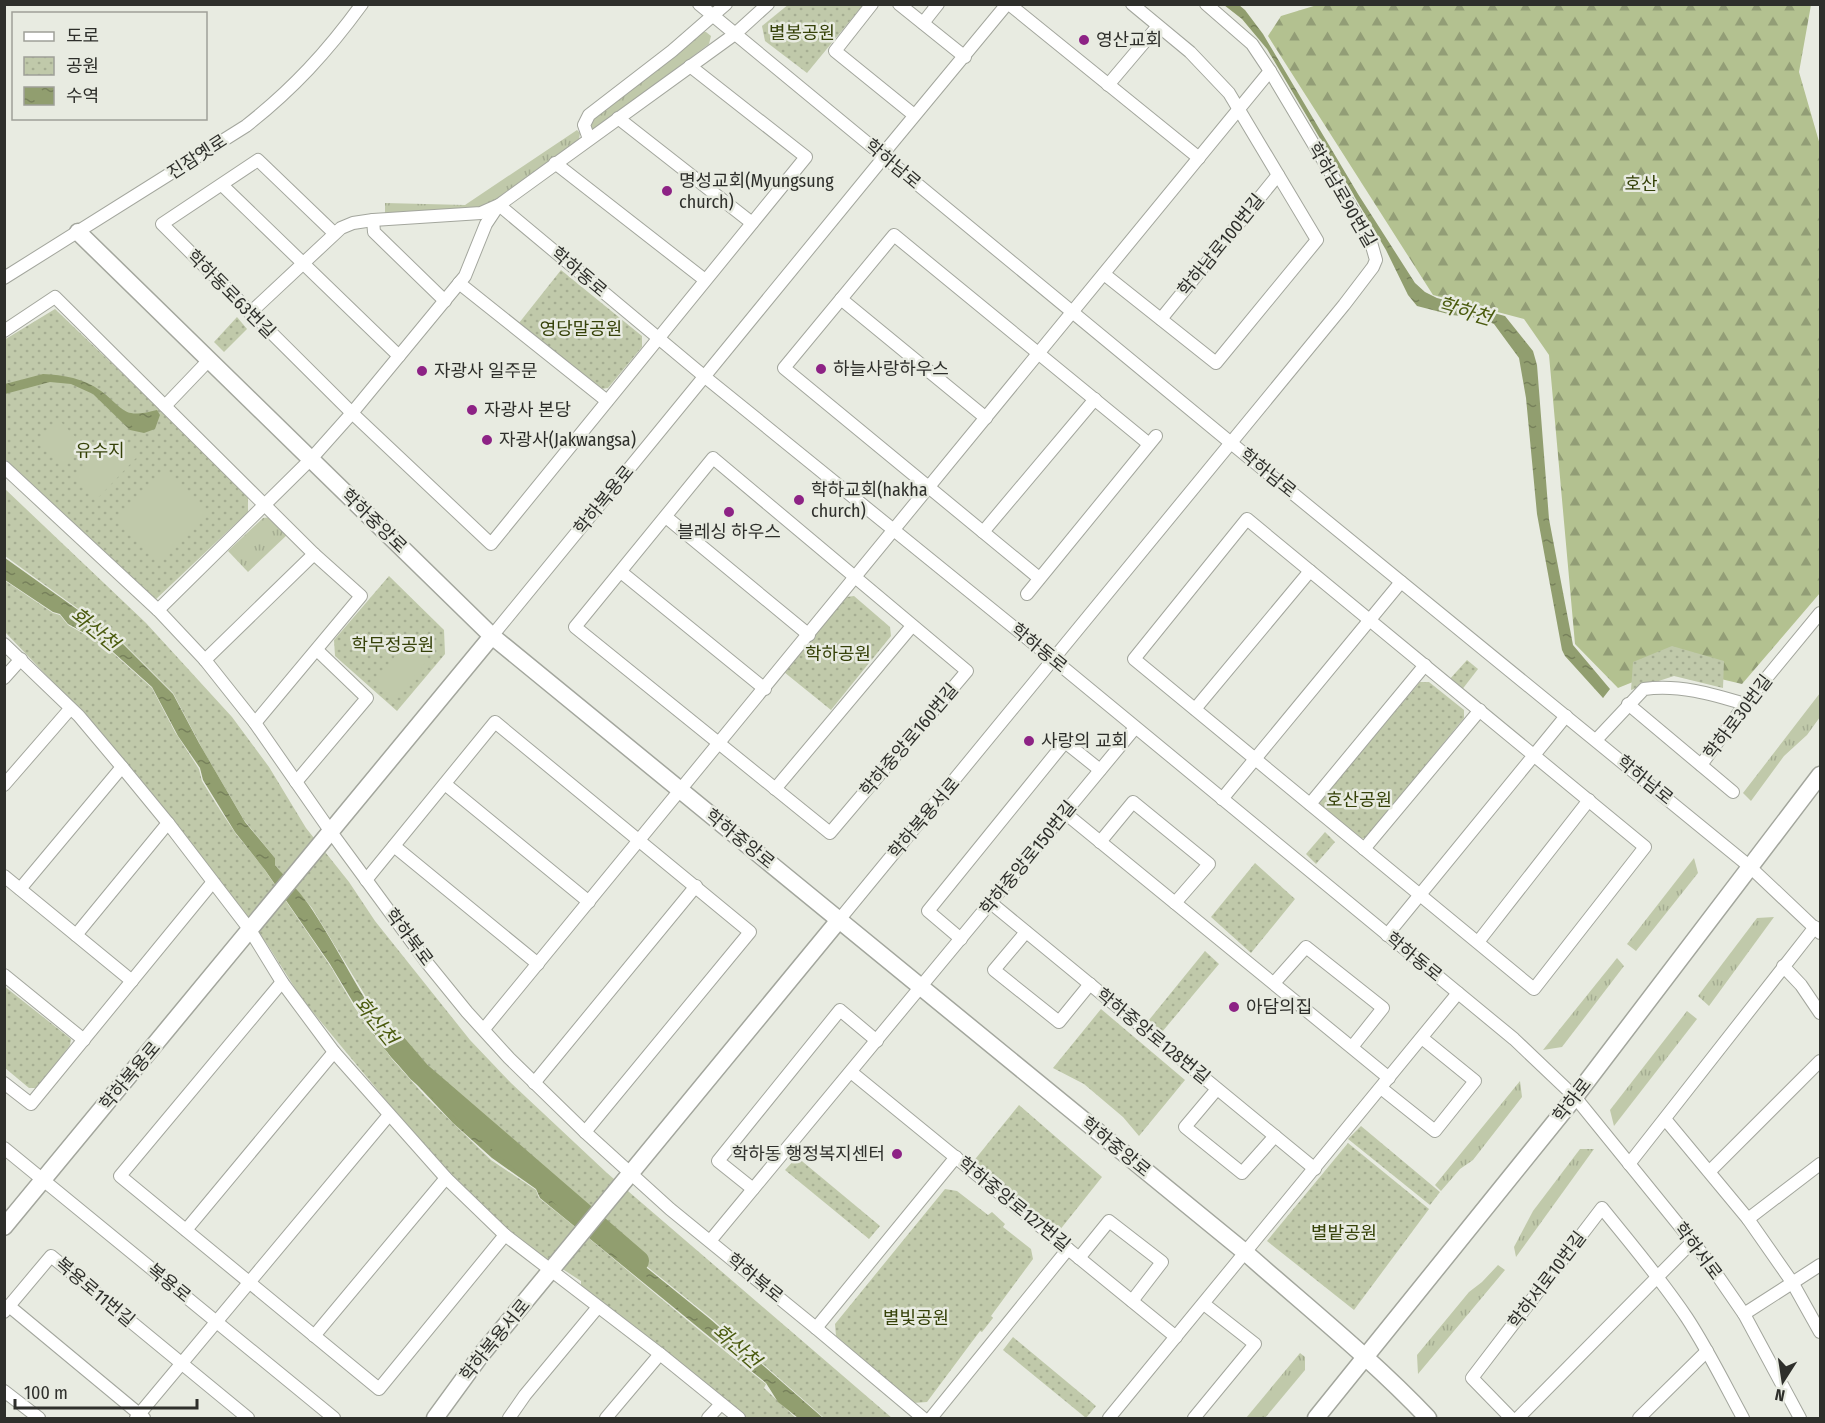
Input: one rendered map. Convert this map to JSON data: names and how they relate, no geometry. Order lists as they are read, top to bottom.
{
  "streets": {
    "street": [
      "진잠옛로",
      "학하남로",
      "학하남로90번길",
      "학하남로100번길",
      "학하동로",
      "학하동로63번길",
      "학하복용로",
      "학하중앙로",
      "학하로30번길",
      "학하중앙로160번길",
      "학하복용서로",
      "학하중앙로150번길",
      "학하북로",
      "학하중앙로128번길",
      "학하로",
      "학하중앙로127번길",
      "학하서로",
      "학하서로10번길",
      "복용로",
      "복용로11번길"
    ]
  },
  "crossings": [
    ["진잠옛로", "학하중앙로"],
    ["학하남로", "학하남로90번길"],
    ["학하남로", "학하복용로"],
    ["학하남로", "학하복용서로"],
    ["학하남로", "학하로"],
    ["학하남로90번길", "학하복용서로"],
    ["학하동로", "학하복용로"],
    ["학하동로", "학하복용서로"],
    ["학하동로", "학하중앙로150번길"],
    ["학하동로", "학하로"],
    ["학하동로", "학하서로"],
    ["학하복용로", "학하중앙로"],
    ["학하복용로", "학하북로"],
    ["학하복용로", "복용로"],
    ["학하중앙로", "학하복용서로"],
    ["학하중앙로", "학하중앙로150번길"],
    ["학하중앙로", "학하로"],
    ["학하복용서로", "학하북로"],
    ["학하중앙로150번길", "학하북로"],
    ["학하중앙로150번길", "학하중앙로128번길"],
    ["학하중앙로150번길", "학하중앙로127번길"],
    ["학하로", "학하서로"],
    ["복용로", "복용로11번길"]
  ],
  "water": ["학하천", "화산천"],
  "parks": [
    "별봉공원",
    "호산",
    "영당말공원",
    "유수지",
    "학무정공원",
    "학하공원",
    "호산공원",
    "별밭공원",
    "별빛공원"
  ],
  "places": [
    "영산교회",
    "명성교회(Myungsung church)",
    "하늘사랑하우스",
    "자광사 일주문",
    "자광사 본당",
    "자광사(Jakwangsa)",
    "학하교회(hakha church)",
    "블레싱 하우스",
    "사랑의 교회",
    "아담의집",
    "학하동 행정복지센터"
  ],
  "legend": ["도로", "공원", "수역"],
  "scale_bar": "100 m",
  "north": "bottom"
}
